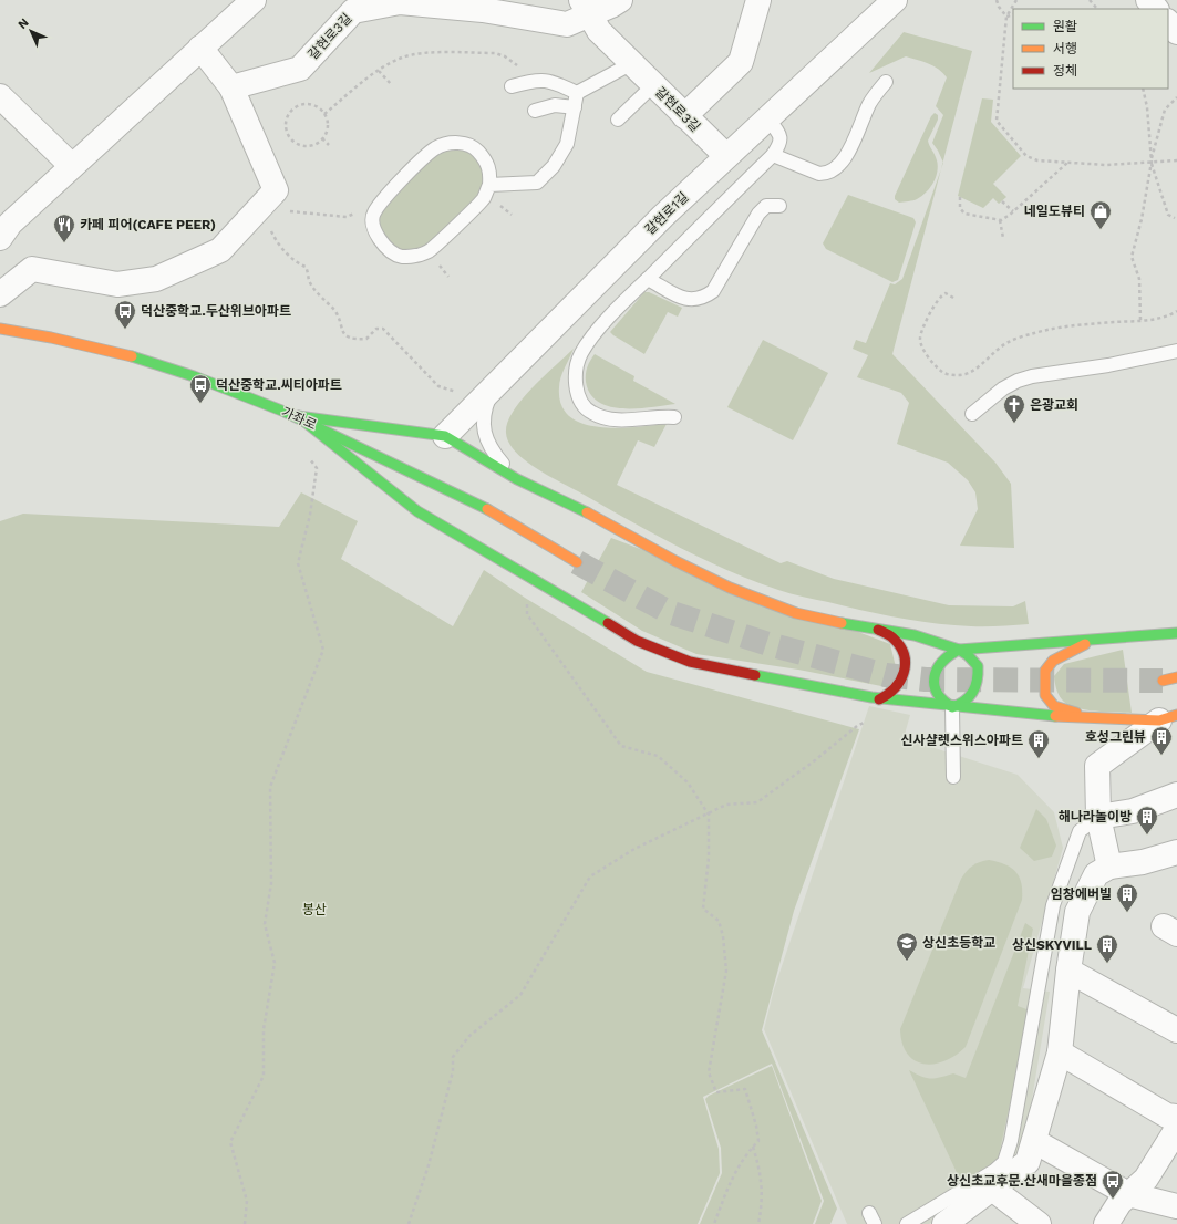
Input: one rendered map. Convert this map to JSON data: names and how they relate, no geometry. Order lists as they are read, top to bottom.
{
  "streets": {
    "main road": ["가좌로"],
    "street": ["갈현로3길", "갈현로1길"]
  },
  "crossings": [
    ["갈현로3길", "갈현로1길"]
  ],
  "parks": ["봉산"],
  "places": {
    "shop": ["네일도뷰티"],
    "restaurant": ["카페 피어(CAFE PEER)"],
    "bus stop": ["덕산중학교.두산위브아파트", "덕산중학교.씨티아파트", "상신초교후문.산새마을종점"],
    "church": ["은광교회"],
    "building": [
      "호성그린뷰",
      "신사샬렛스위스아파트",
      "해나라놀이방",
      "임창에버빌",
      "상신SKYVILL"
    ],
    "school or university": ["상신초등학교"]
  },
  "legend": ["원활", "서행", "정체"],
  "north": "top left"
}
